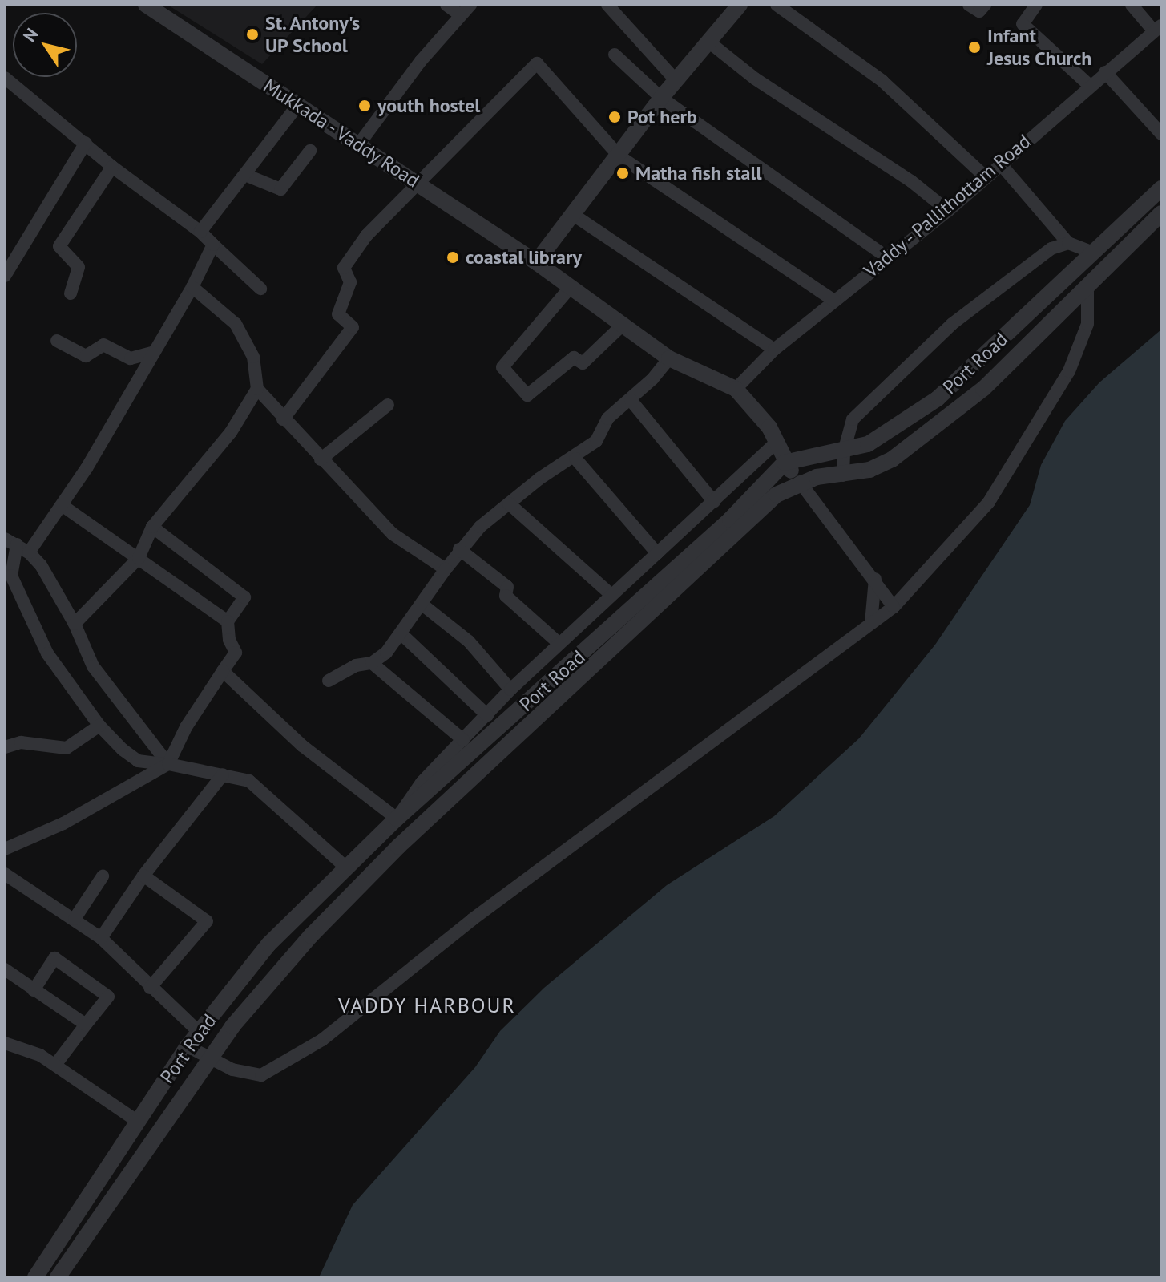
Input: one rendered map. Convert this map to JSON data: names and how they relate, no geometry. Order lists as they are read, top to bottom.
{
  "streets": {
    "street": ["Mukkada - Vaddy Road", "Vaddy - Pallithottam Road", "Port Road"]
  },
  "crossings": [
    ["Mukkada - Vaddy Road", "Vaddy - Pallithottam Road"]
  ],
  "districts": ["VADDY HARBOUR"],
  "places": [
    "St. Antony's UP School",
    "Infant Jesus Church",
    "youth hostel",
    "Pot herb",
    "Matha fish stall",
    "coastal library"
  ],
  "north": "top left"
}
